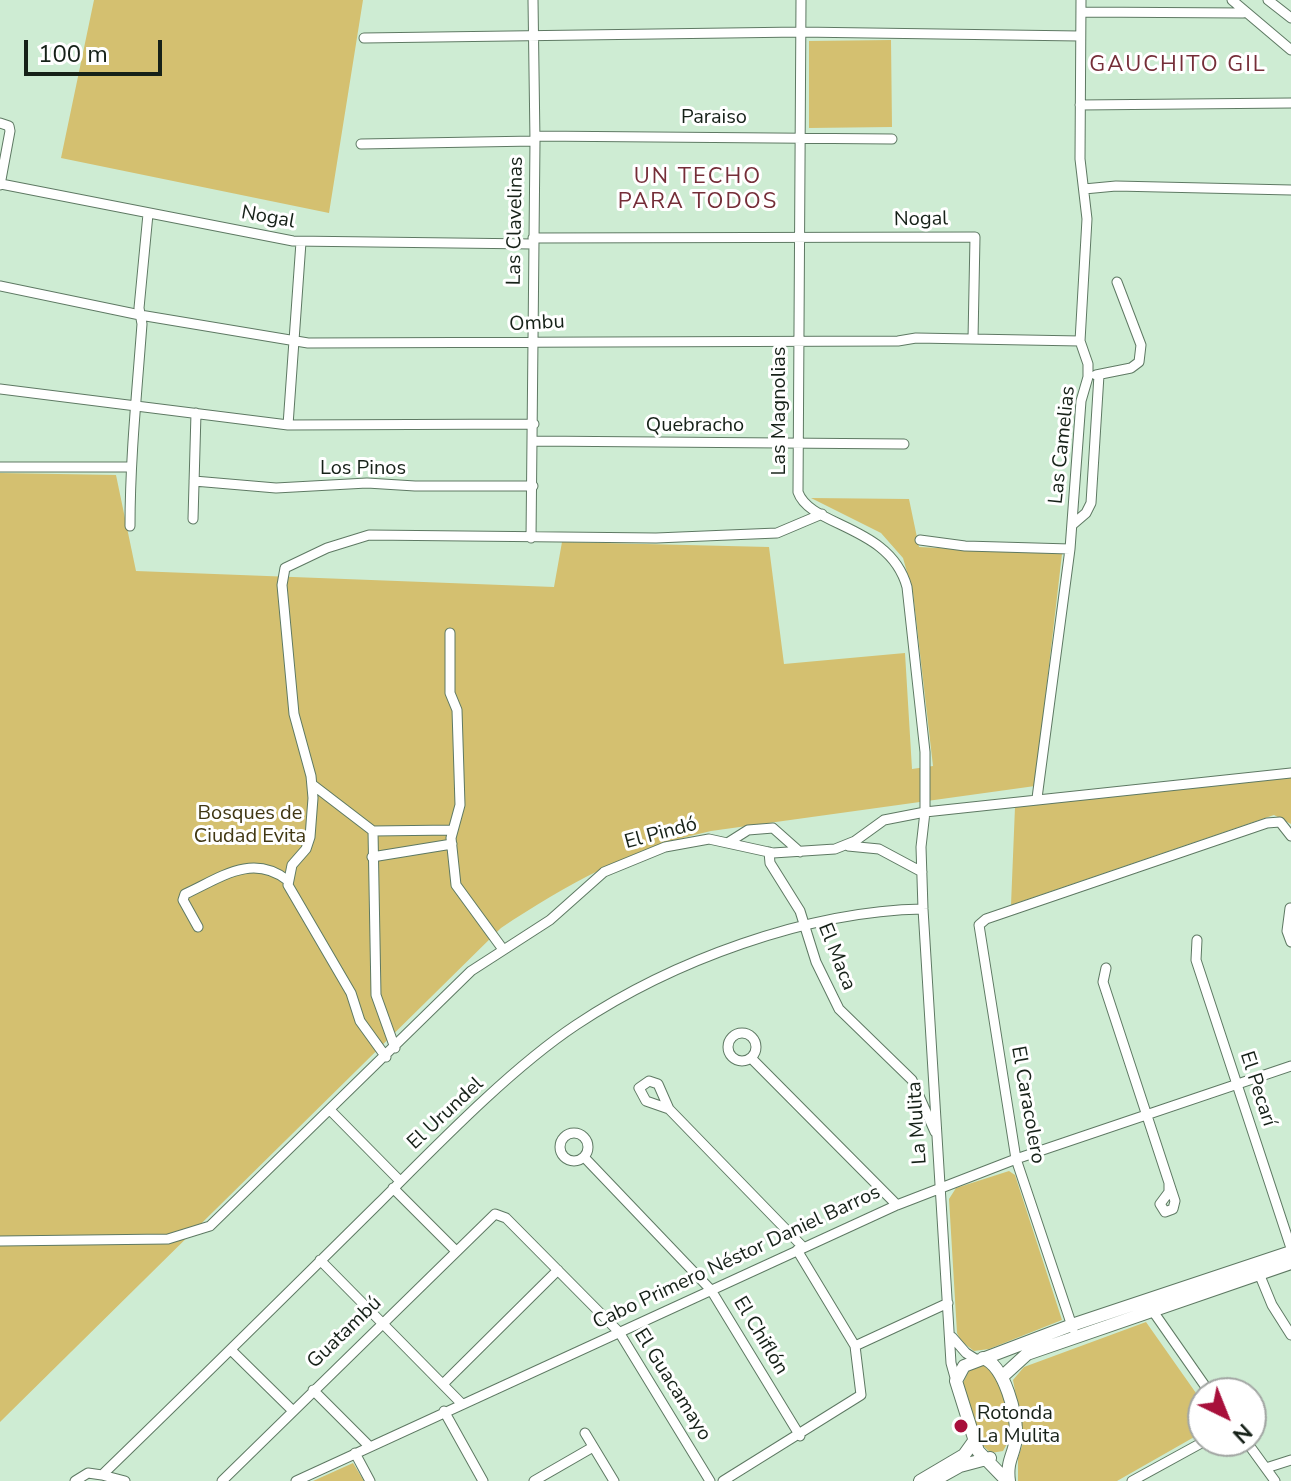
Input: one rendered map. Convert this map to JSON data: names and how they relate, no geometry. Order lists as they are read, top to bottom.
{
  "streets": {
    "street": [
      "Paraiso",
      "Nogal",
      "Las Clavelinas",
      "Ombu",
      "Las Magnolias",
      "Quebracho",
      "Las Camelias",
      "Los Pinos",
      "El Pindó",
      "El Maca",
      "El Pecarí",
      "El Caracolero",
      "El Urundel",
      "La Mulita",
      "Cabo Primero Néstor Daniel Barros",
      "Guatambú",
      "El Chiflón",
      "El Guacamayo"
    ]
  },
  "crossings": [
    ["Paraiso", "Las Clavelinas"],
    ["Paraiso", "Las Magnolias"],
    ["Nogal", "Las Clavelinas"],
    ["Nogal", "Ombu"],
    ["Nogal", "Las Magnolias"],
    ["Las Clavelinas", "Ombu"],
    ["Las Clavelinas", "Quebracho"],
    ["Las Clavelinas", "Los Pinos"],
    ["Ombu", "Las Magnolias"],
    ["Ombu", "Las Camelias"],
    ["Las Magnolias", "Quebracho"],
    ["Las Magnolias", "El Pindó"],
    ["Las Magnolias", "El Urundel"],
    ["Las Magnolias", "La Mulita"],
    ["Las Camelias", "El Pindó"],
    ["El Pindó", "El Maca"],
    ["El Maca", "El Urundel"],
    ["El Maca", "La Mulita"],
    ["El Pecarí", "Cabo Primero Néstor Daniel Barros"],
    ["El Caracolero", "Cabo Primero Néstor Daniel Barros"],
    ["El Urundel", "La Mulita"],
    ["La Mulita", "Cabo Primero Néstor Daniel Barros"],
    ["Cabo Primero Néstor Daniel Barros", "El Chiflón"],
    ["Cabo Primero Néstor Daniel Barros", "El Guacamayo"],
    ["Guatambú", "El Guacamayo"]
  ],
  "districts": ["GAUCHITO GIL", "UN TECHO PARA TODOS"],
  "parks": ["Bosques de Ciudad Evita"],
  "places": ["Rotonda La Mulita"],
  "scale_bar": "100 m",
  "north": "bottom right"
}
